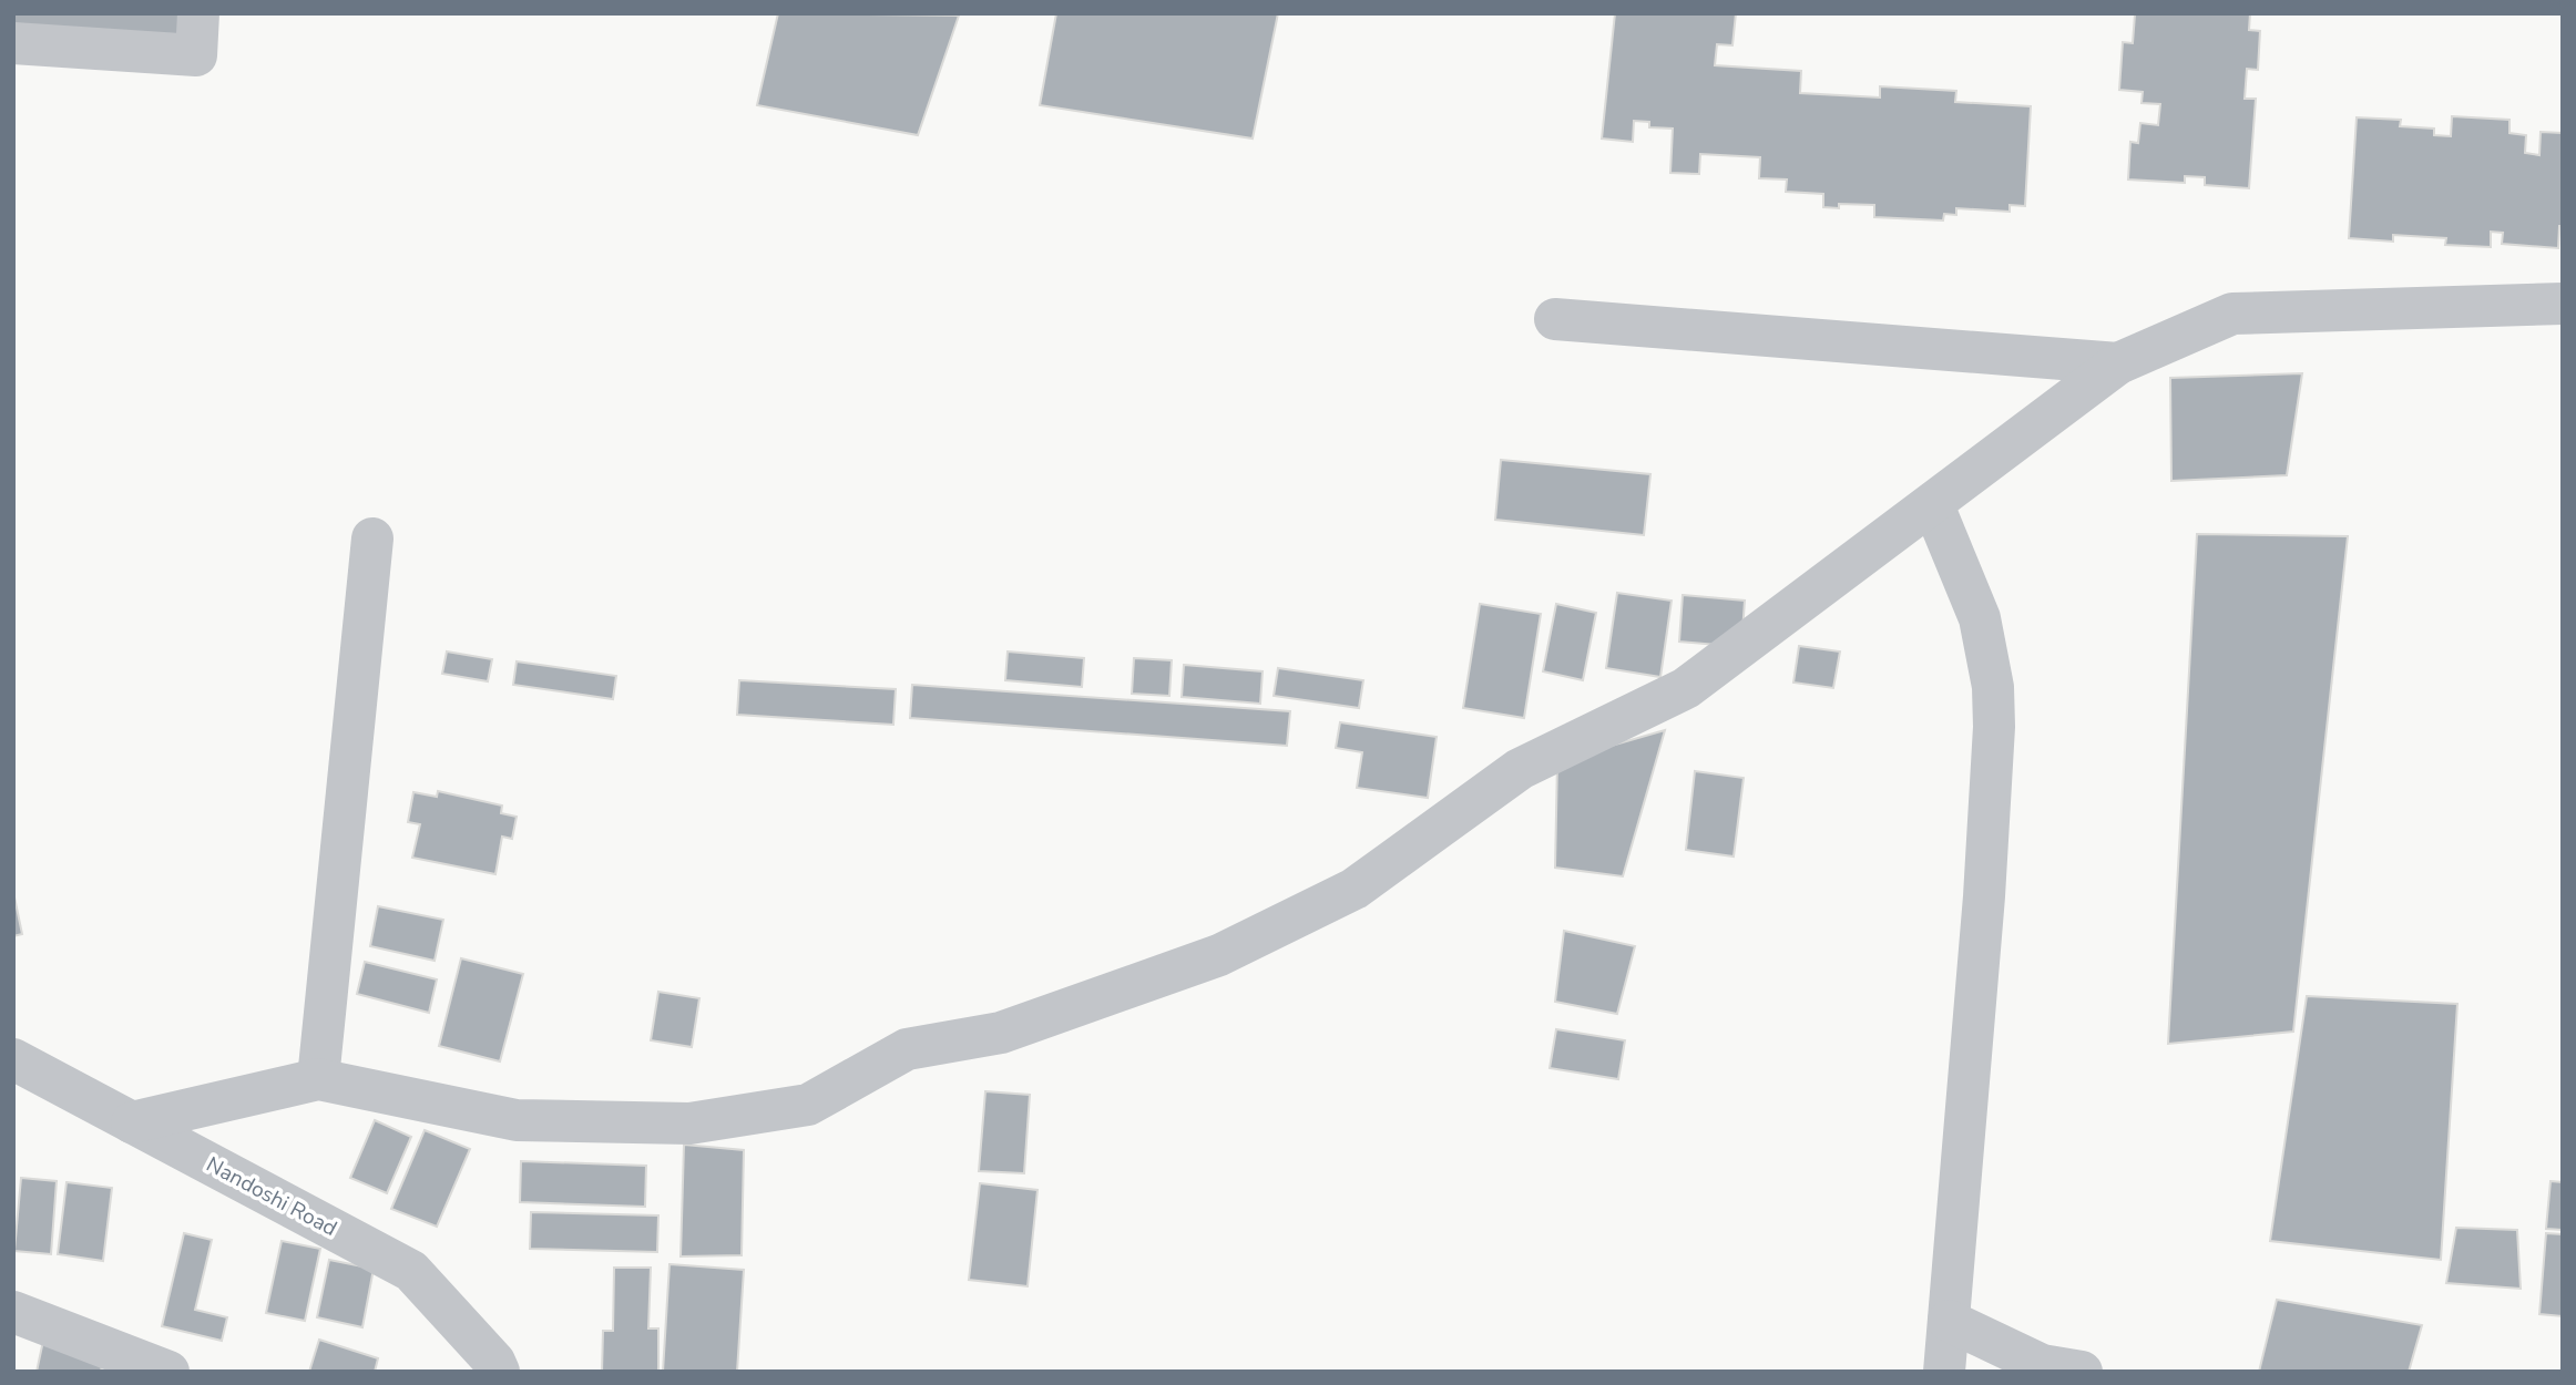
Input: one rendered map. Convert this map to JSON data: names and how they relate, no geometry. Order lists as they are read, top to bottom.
{
  "streets": {
    "street": ["Nandoshi Road"]
  }
}
